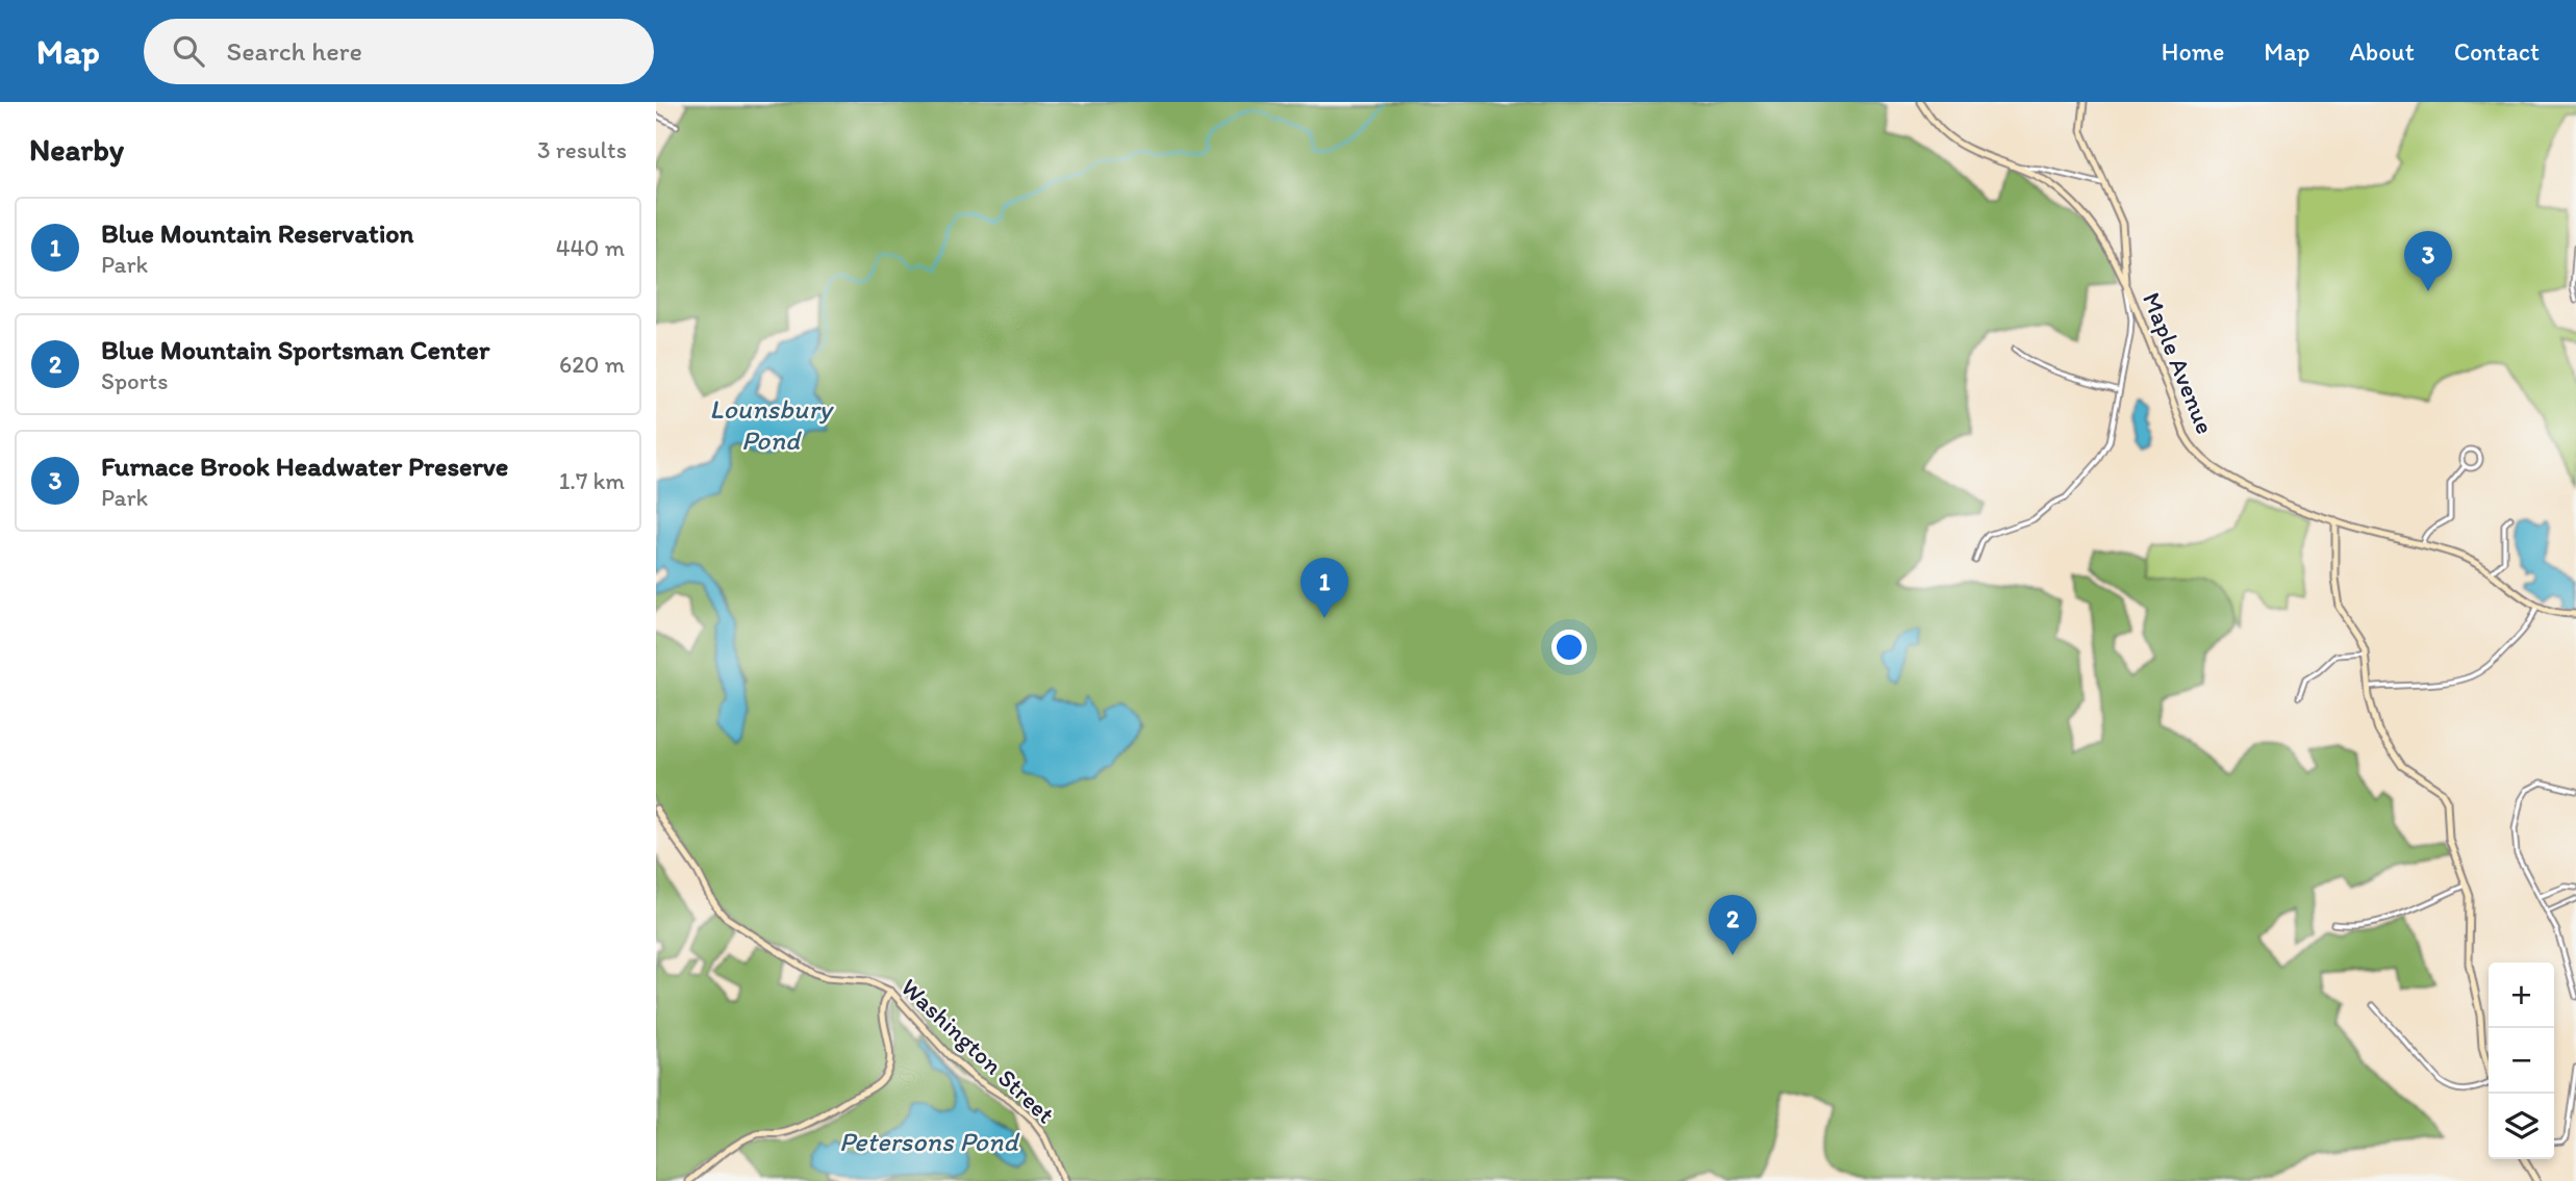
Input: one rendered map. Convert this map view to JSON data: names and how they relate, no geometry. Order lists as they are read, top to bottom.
{
  "streets": {
    "street": ["Maple Avenue", "Washington Street"]
  },
  "water": ["Lounsbury Pond", "Petersons Pond"],
  "page": {
    "header": "Map",
    "search": "Search here",
    "nav": [
      "Home",
      "Map",
      "About",
      "Contact"
    ],
    "heading": ["Nearby", "3 results"],
    "list": [
      {
        "mark": "1",
        "name": "Blue Mountain Reservation",
        "note": "Park",
        "value": "440 m"
      },
      {
        "mark": "2",
        "name": "Blue Mountain Sportsman Center",
        "note": "Sports",
        "value": "620 m"
      },
      {
        "mark": "3",
        "name": "Furnace Brook Headwater Preserve",
        "note": "Park",
        "value": "1.7 km"
      }
    ],
    "pins": ["3", "1", "2"],
    "map_buttons": ["+", "−"]
  }
}
